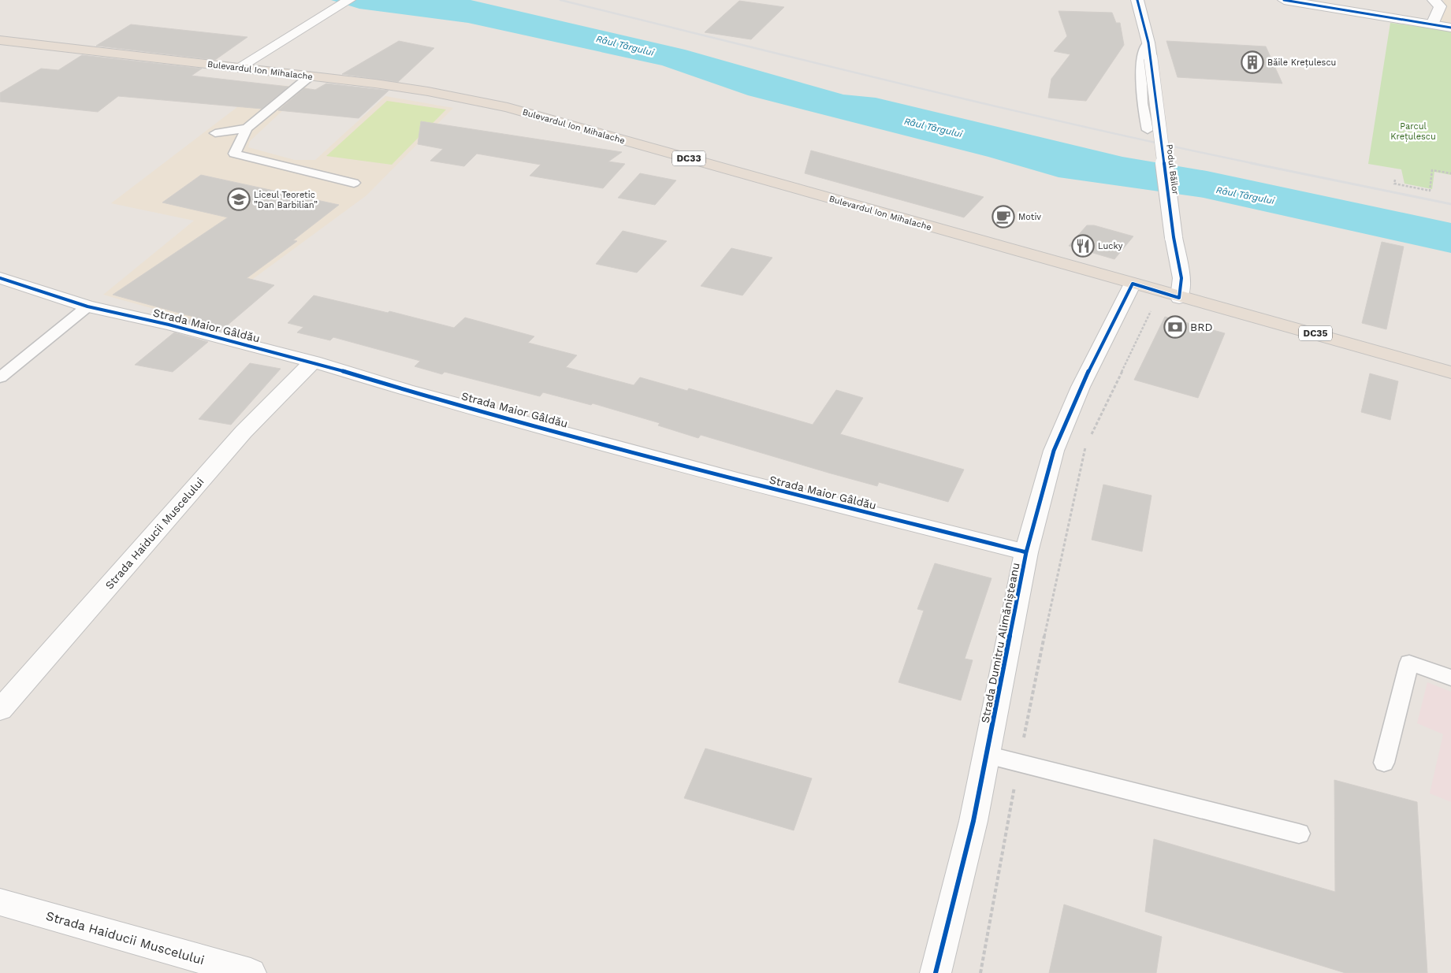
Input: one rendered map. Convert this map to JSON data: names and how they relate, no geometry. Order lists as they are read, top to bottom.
{
  "streets": {
    "highway": ["Bulevardul Ion Mihalache", "DC33", "DC35"],
    "street": [
      "Podul Băilor",
      "Strada Maior Gâldău",
      "Strada Haiducii Muscelului",
      "Strada Dumitru Alimănișteanu"
    ]
  },
  "crossings": [
    ["Bulevardul Ion Mihalache", "Podul Băilor"],
    ["Bulevardul Ion Mihalache", "DC35"],
    ["Bulevardul Ion Mihalache", "Strada Dumitru Alimănișteanu"],
    ["Podul Băilor", "DC35"],
    ["Strada Maior Gâldău", "Strada Haiducii Muscelului"],
    ["Strada Maior Gâldău", "Strada Dumitru Alimănișteanu"]
  ],
  "water": ["Râul Târgului"],
  "parks": ["Parcul Krețulescu"],
  "places": {
    "building": ["Băile Krețulescu"],
    "school or university": ["Liceul Teoretic ”Dan Barbilian”"],
    "cafe": ["Motiv"],
    "restaurant": ["Lucky"],
    "bank": ["BRD"]
  }
}
